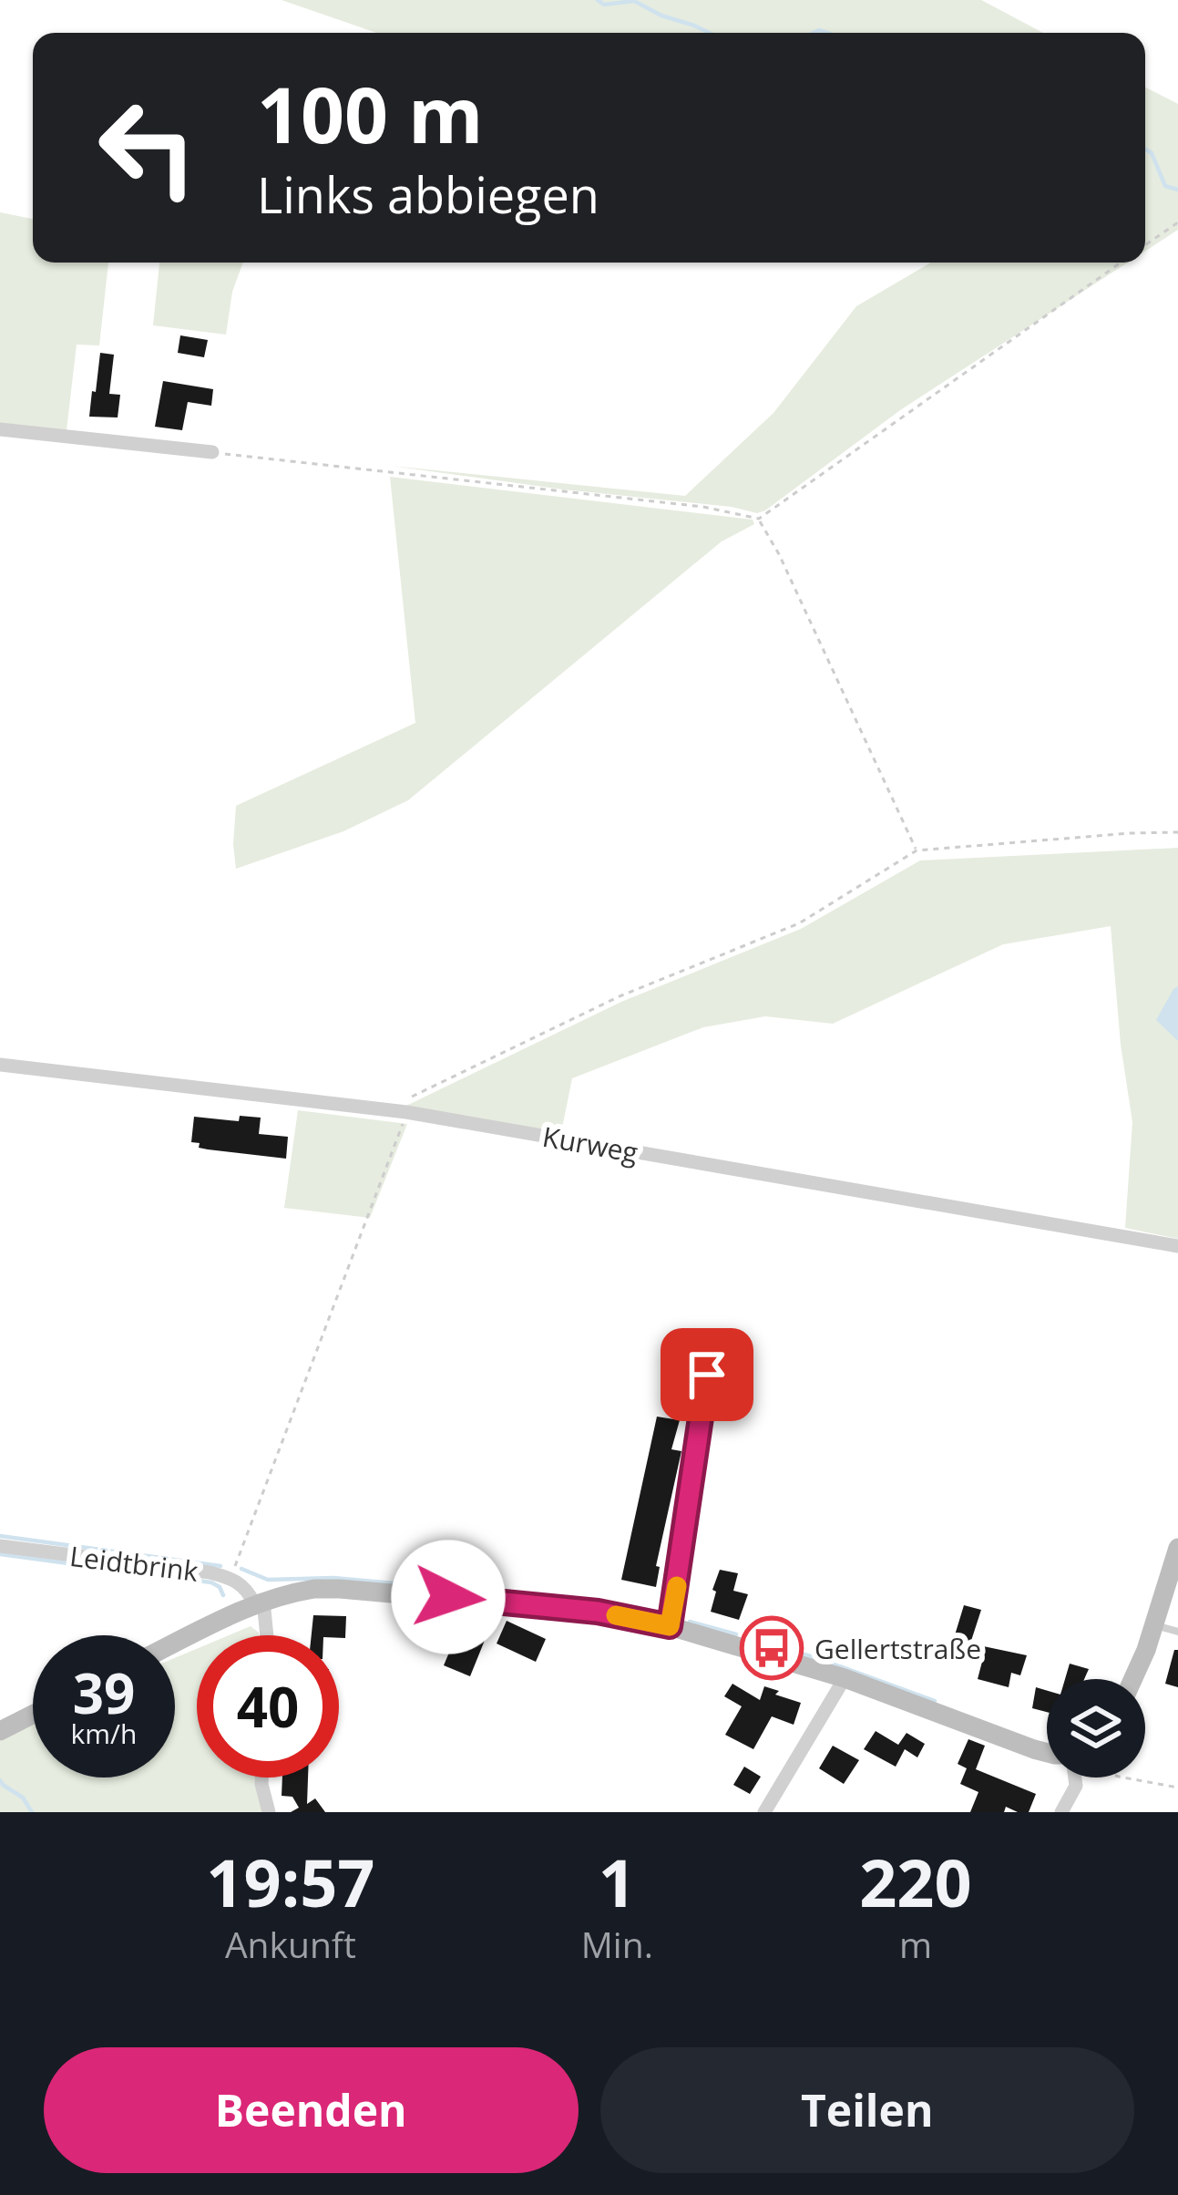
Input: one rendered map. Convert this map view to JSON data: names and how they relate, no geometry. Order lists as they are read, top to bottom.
{
  "streets": {
    "street": ["Kurweg", "Leidtbrink"]
  },
  "places": {
    "bus stop": ["Gellertstraße"]
  },
  "page": {
    "turn": ["100 m", "Links abbiegen"],
    "speed": "39 km/h",
    "limit": "40",
    "eta": [
      "19:57",
      "Ankunft",
      "1",
      "Min.",
      "220",
      "m"
    ],
    "buttons": ["Beenden", "Teilen"]
  }
}
